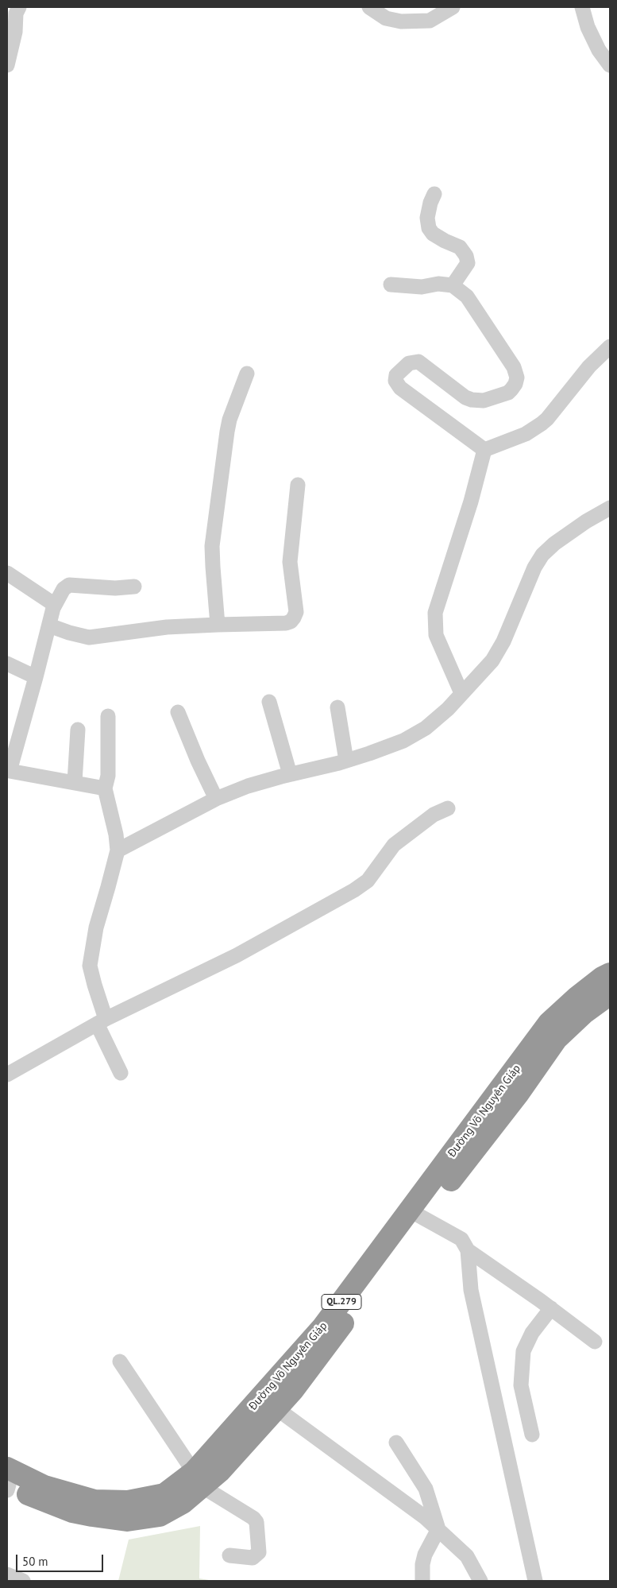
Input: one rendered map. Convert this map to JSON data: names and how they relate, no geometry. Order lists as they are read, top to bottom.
{
  "streets": {
    "highway": ["Đường Võ Nguyên Giáp", "QL.279"]
  },
  "scale_bar": "50 m"
}
